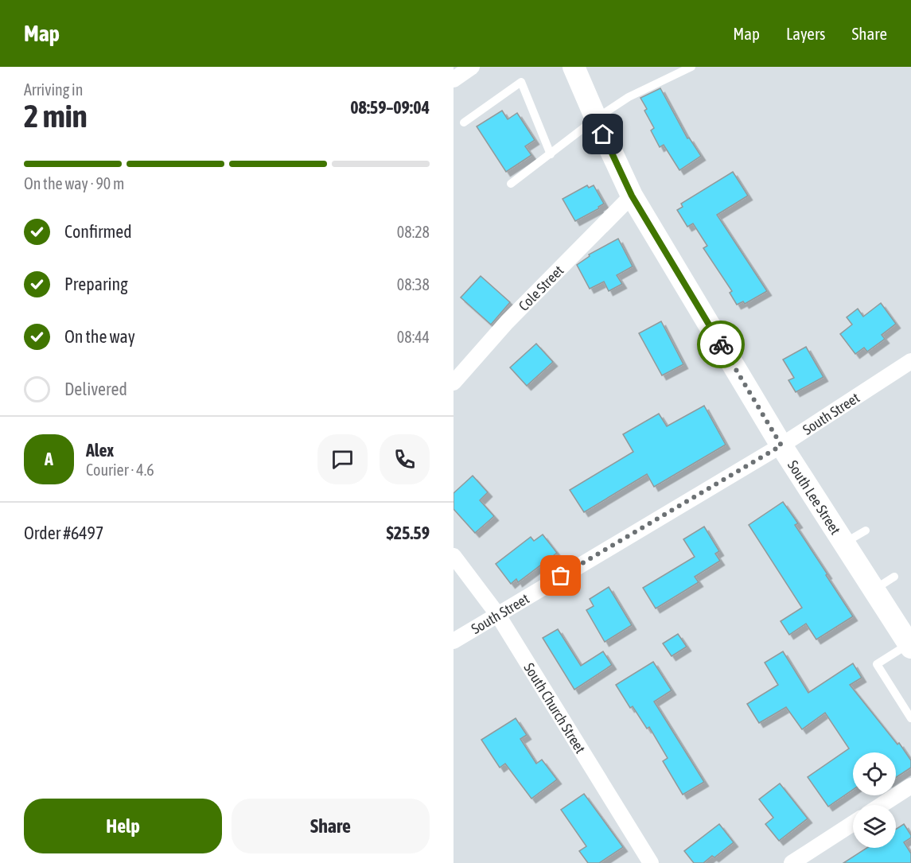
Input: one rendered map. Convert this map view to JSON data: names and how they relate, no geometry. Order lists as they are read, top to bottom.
{
  "streets": {
    "street": [
      "Cole Street",
      "South Street",
      "South Lee Street",
      "South Church Street"
    ]
  },
  "crossings": [
    ["Cole Street", "South Lee Street"],
    ["South Street", "South Lee Street"],
    ["South Street", "South Church Street"]
  ],
  "page": {
    "header": "Map",
    "nav": ["Map", "Layers", "Share"],
    "heading": ["2 min", "Arriving in", "08:59–09:04"],
    "panel": [
      "Alex",
      "Courier · 4.6",
      "Order #6497",
      "$25.59"
    ],
    "bar": "On the way · 90 m",
    "list": [
      ["Confirmed", "08:28"],
      ["Preparing", "08:38"],
      ["On the way", "08:44"],
      "Delivered"
    ],
    "round": "A",
    "buttons": ["Help", "Share"]
  }
}
